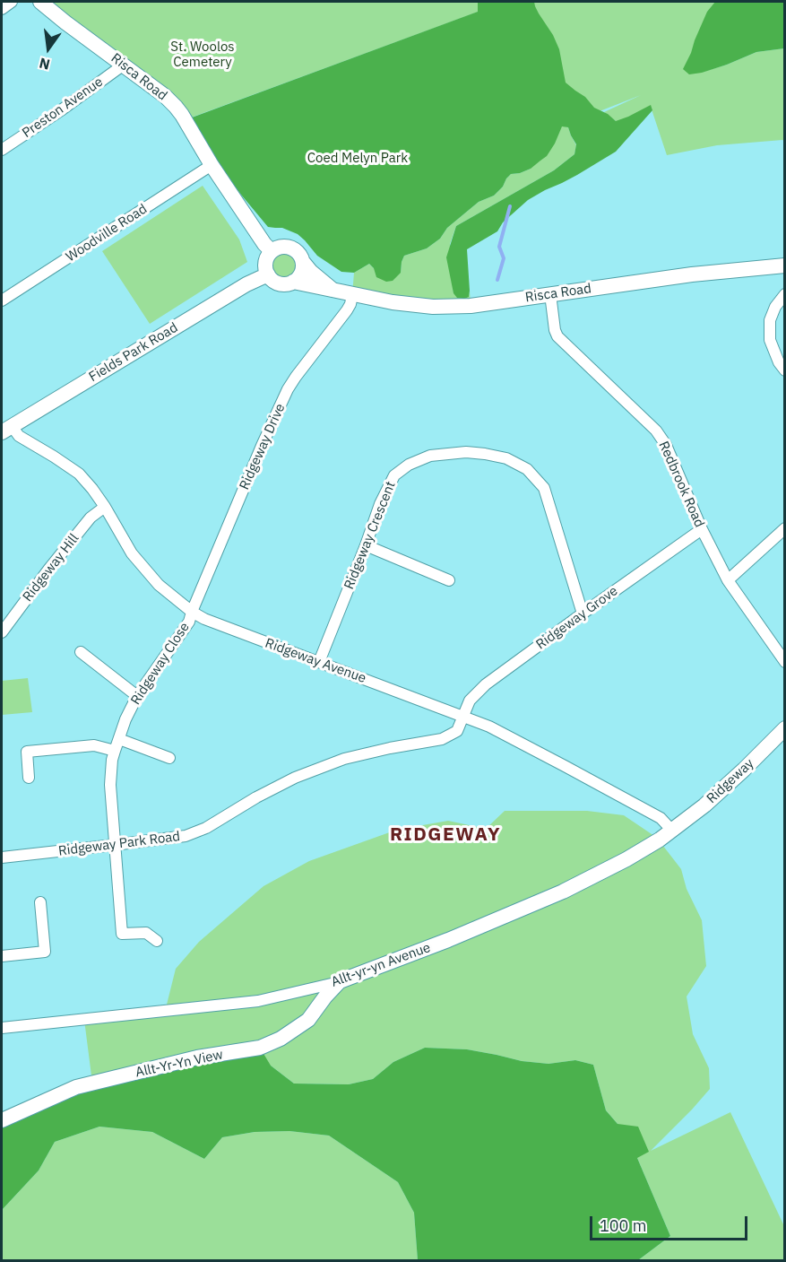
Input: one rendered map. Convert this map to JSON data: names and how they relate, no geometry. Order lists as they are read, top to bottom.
{
  "streets": {
    "main road": [
      "Risca Road",
      "Fields Park Road",
      "Ridgeway",
      "Allt-yr-yn Avenue",
      "Allt-Yr-Yn View"
    ],
    "street": [
      "Preston Avenue",
      "Woodville Road",
      "Ridgeway Drive",
      "Redbrook Road",
      "Ridgeway Crescent",
      "Ridgeway Hill",
      "Ridgeway Grove",
      "Ridgeway Avenue",
      "Ridgeway Close",
      "Ridgeway Park Road"
    ]
  },
  "crossings": [
    ["Risca Road", "Preston Avenue"],
    ["Risca Road", "Woodville Road"],
    ["Risca Road", "Fields Park Road"],
    ["Risca Road", "Ridgeway Drive"],
    ["Risca Road", "Redbrook Road"],
    ["Fields Park Road", "Ridgeway Avenue"],
    ["Ridgeway Drive", "Ridgeway Avenue"],
    ["Ridgeway Drive", "Ridgeway Close"],
    ["Redbrook Road", "Ridgeway Grove"],
    ["Ridgeway Crescent", "Ridgeway Grove"],
    ["Ridgeway Crescent", "Ridgeway Avenue"],
    ["Ridgeway Hill", "Ridgeway Avenue"],
    ["Ridgeway Grove", "Ridgeway Avenue"],
    ["Ridgeway Grove", "Ridgeway Park Road"],
    ["Ridgeway Avenue", "Ridgeway Close"],
    ["Ridgeway Avenue", "Ridgeway"],
    ["Ridgeway Avenue", "Ridgeway Park Road"],
    ["Ridgeway Avenue", "Allt-yr-yn Avenue"],
    ["Ridgeway Close", "Ridgeway Park Road"],
    ["Ridgeway", "Allt-yr-yn Avenue"],
    ["Allt-yr-yn Avenue", "Allt-Yr-Yn View"]
  ],
  "districts": ["RIDGEWAY"],
  "parks": ["St. Woolos Cemetery", "Coed Melyn Park"],
  "scale_bar": "100 m",
  "north": "bottom"
}
